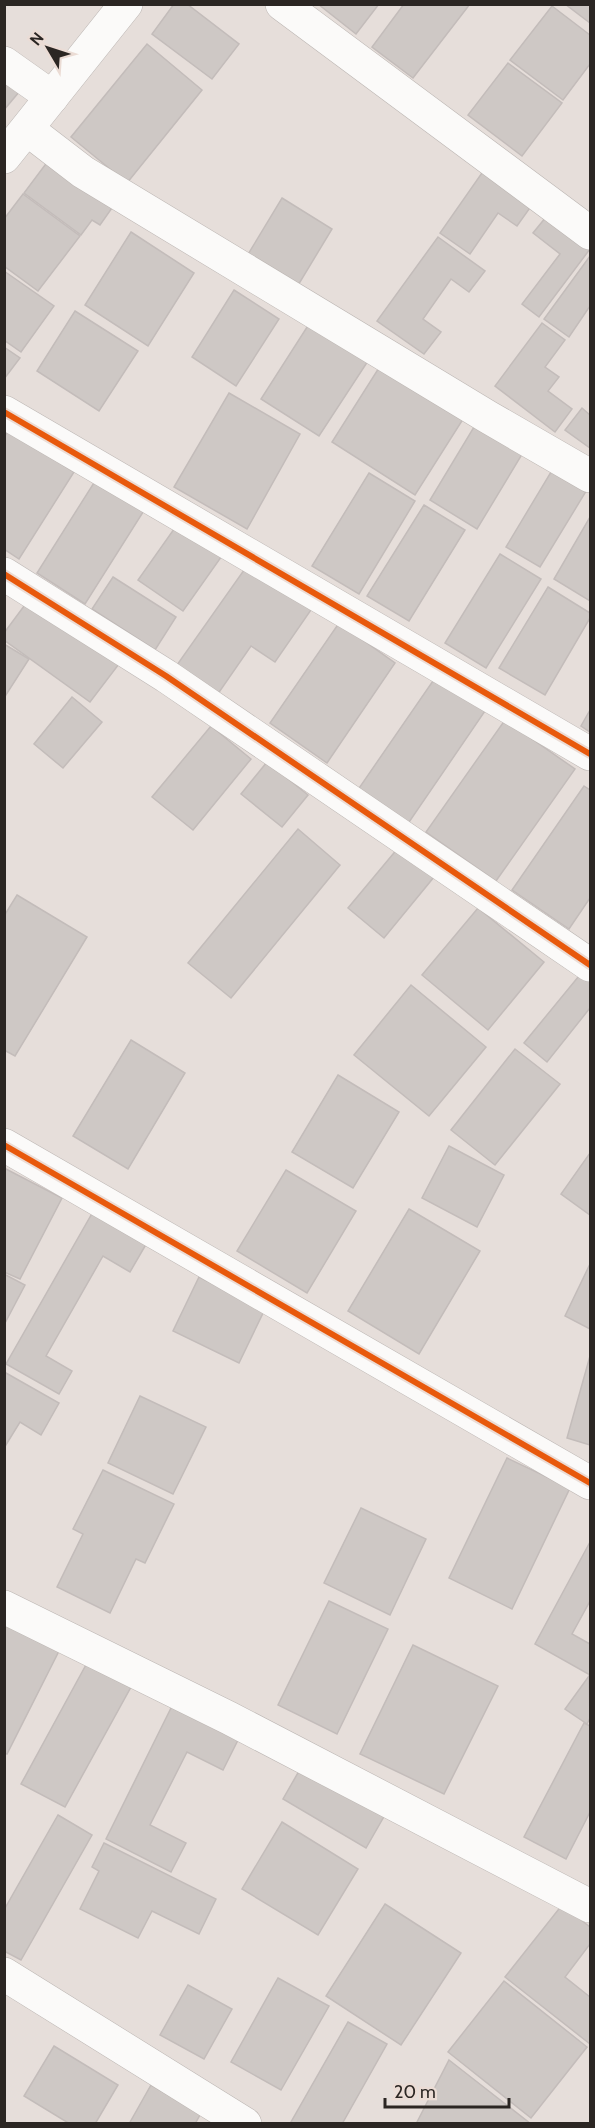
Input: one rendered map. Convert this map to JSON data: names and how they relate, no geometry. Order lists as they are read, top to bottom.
{
  "scale_bar": "20 m",
  "north": "top left"
}
